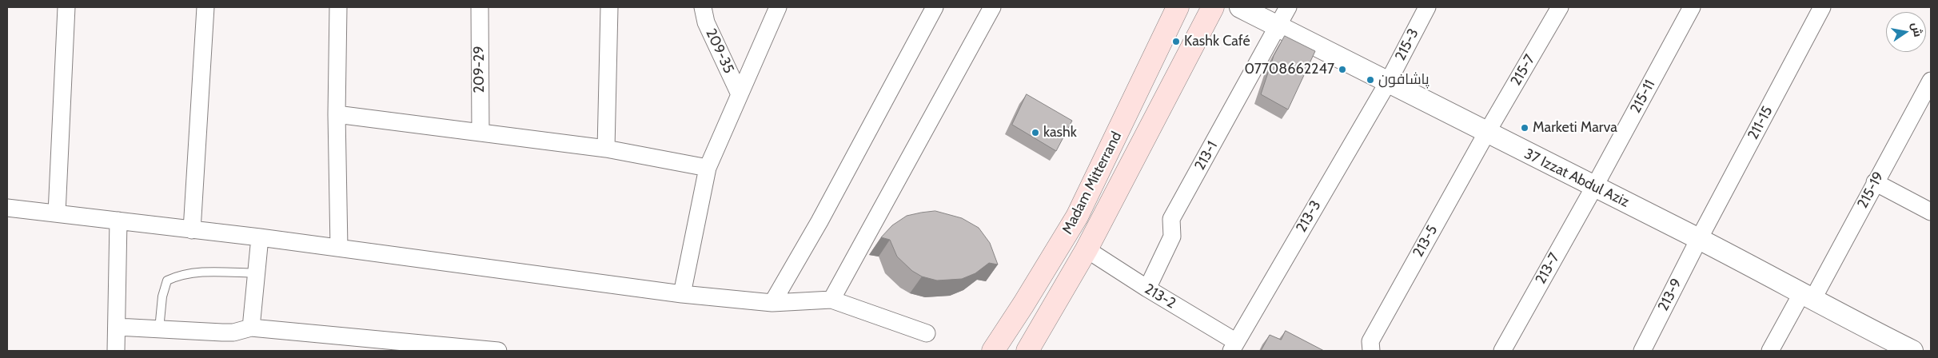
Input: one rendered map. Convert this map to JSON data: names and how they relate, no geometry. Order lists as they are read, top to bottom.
{
  "streets": {
    "main road": ["Madam Mitterrand"],
    "street": [
      "215-3",
      "209-35",
      "209-29",
      "215-7",
      "215-11",
      "211-15",
      "213-1",
      "37 Izzat Abdul Aziz",
      "215-19",
      "213-3",
      "213-5",
      "213-7",
      "213-9",
      "213-2"
    ]
  },
  "crossings": [
    ["215-3", "37 Izzat Abdul Aziz"],
    ["215-3", "213-3"],
    ["215-7", "37 Izzat Abdul Aziz"],
    ["215-7", "213-5"],
    ["215-11", "37 Izzat Abdul Aziz"],
    ["215-11", "213-7"],
    ["211-15", "37 Izzat Abdul Aziz"],
    ["211-15", "213-9"],
    ["213-1", "37 Izzat Abdul Aziz"],
    ["213-1", "213-2"],
    ["37 Izzat Abdul Aziz", "215-19"],
    ["37 Izzat Abdul Aziz", "213-3"],
    ["37 Izzat Abdul Aziz", "213-5"],
    ["37 Izzat Abdul Aziz", "213-7"],
    ["37 Izzat Abdul Aziz", "213-9"],
    ["Madam Mitterrand", "213-2"],
    ["213-3", "213-2"]
  ],
  "places": [
    "Kashk Café",
    "07708662247",
    "پاشافون",
    "Marketi Marva",
    "kashk"
  ],
  "north": "right"
}
